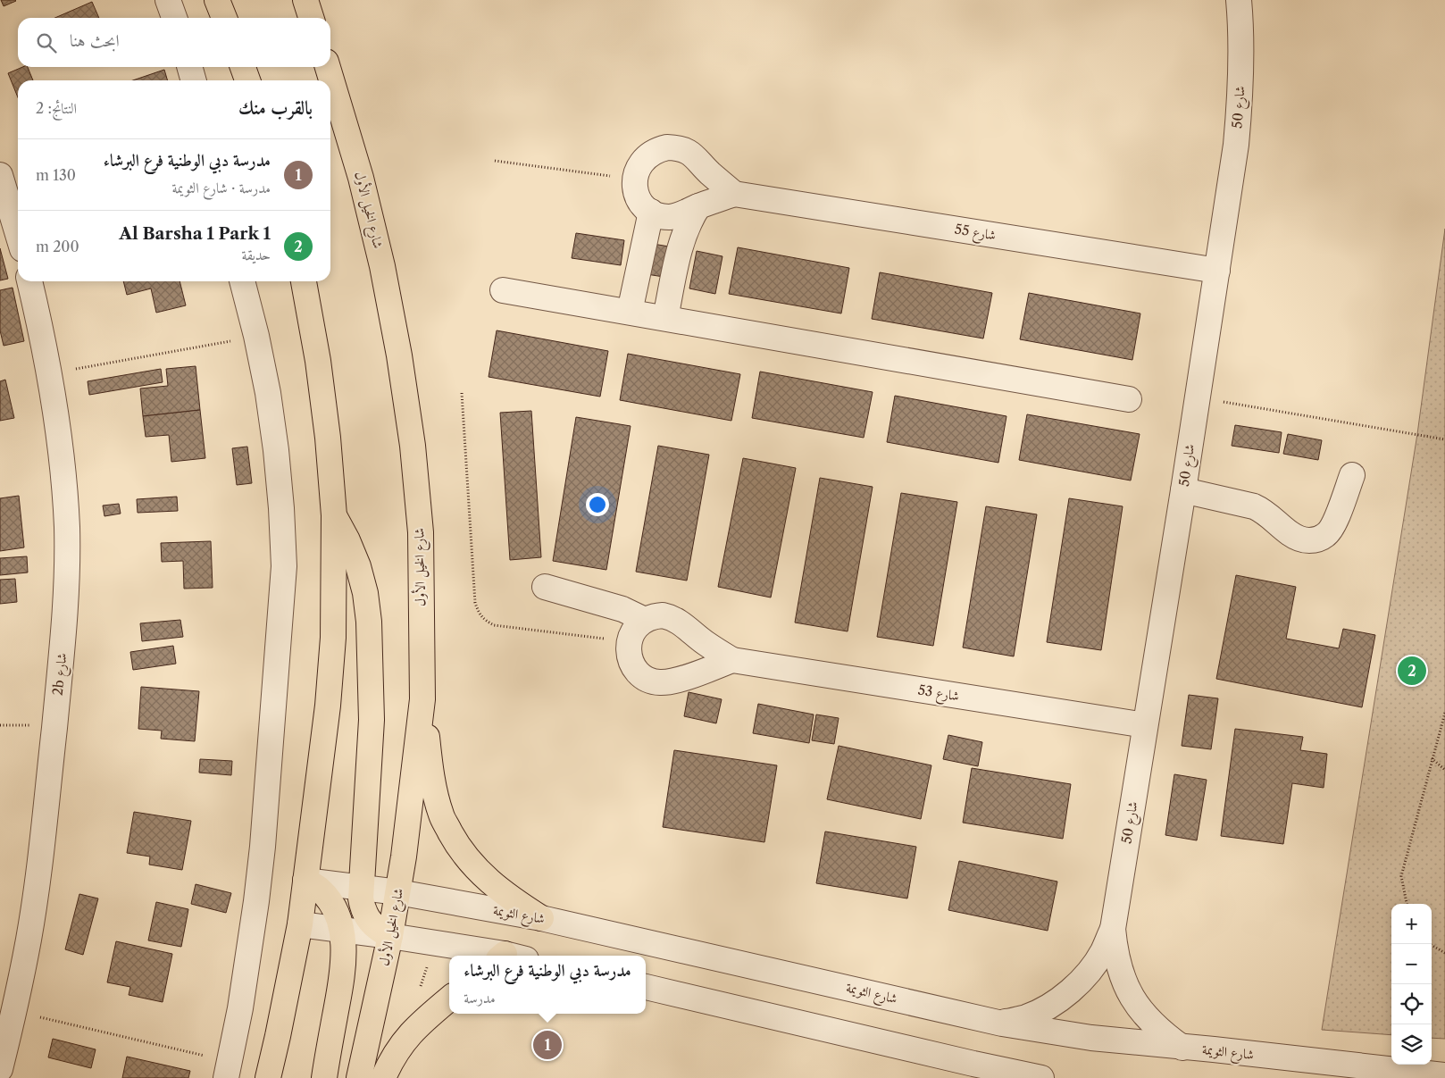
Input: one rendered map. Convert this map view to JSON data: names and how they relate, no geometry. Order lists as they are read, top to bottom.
{
  "streets": {
    "main road": ["شارع الخيل الأول"],
    "street": [
      "شارع 50",
      "شارع 55",
      "2b شارع",
      "شارع 53",
      "شارع الثويمة"
    ]
  },
  "crossings": [
    ["شارع 50", "شارع 55"],
    ["شارع 50", "شارع 53"],
    ["شارع 50", "شارع الثويمة"],
    ["شارع الخيل الأول", "شارع الثويمة"]
  ],
  "page": {
    "search": "ابحث هنا",
    "heading": ["بالقرب منك", "النتائج: 2"],
    "list": [
      {
        "mark": "1",
        "name": "مدرسة دبي الوطنية فرع البرشاء",
        "note": "مدرسة · شارع الثويمة",
        "value": "130 m"
      },
      {
        "mark": "2",
        "name": "Al Barsha 1 Park 1",
        "note": "حديقة",
        "value": "200 m"
      }
    ],
    "pins": ["2", "1"],
    "map_buttons": ["+", "−"],
    "popup": ["مدرسة دبي الوطنية فرع البرشاء", "مدرسة"]
  }
}
